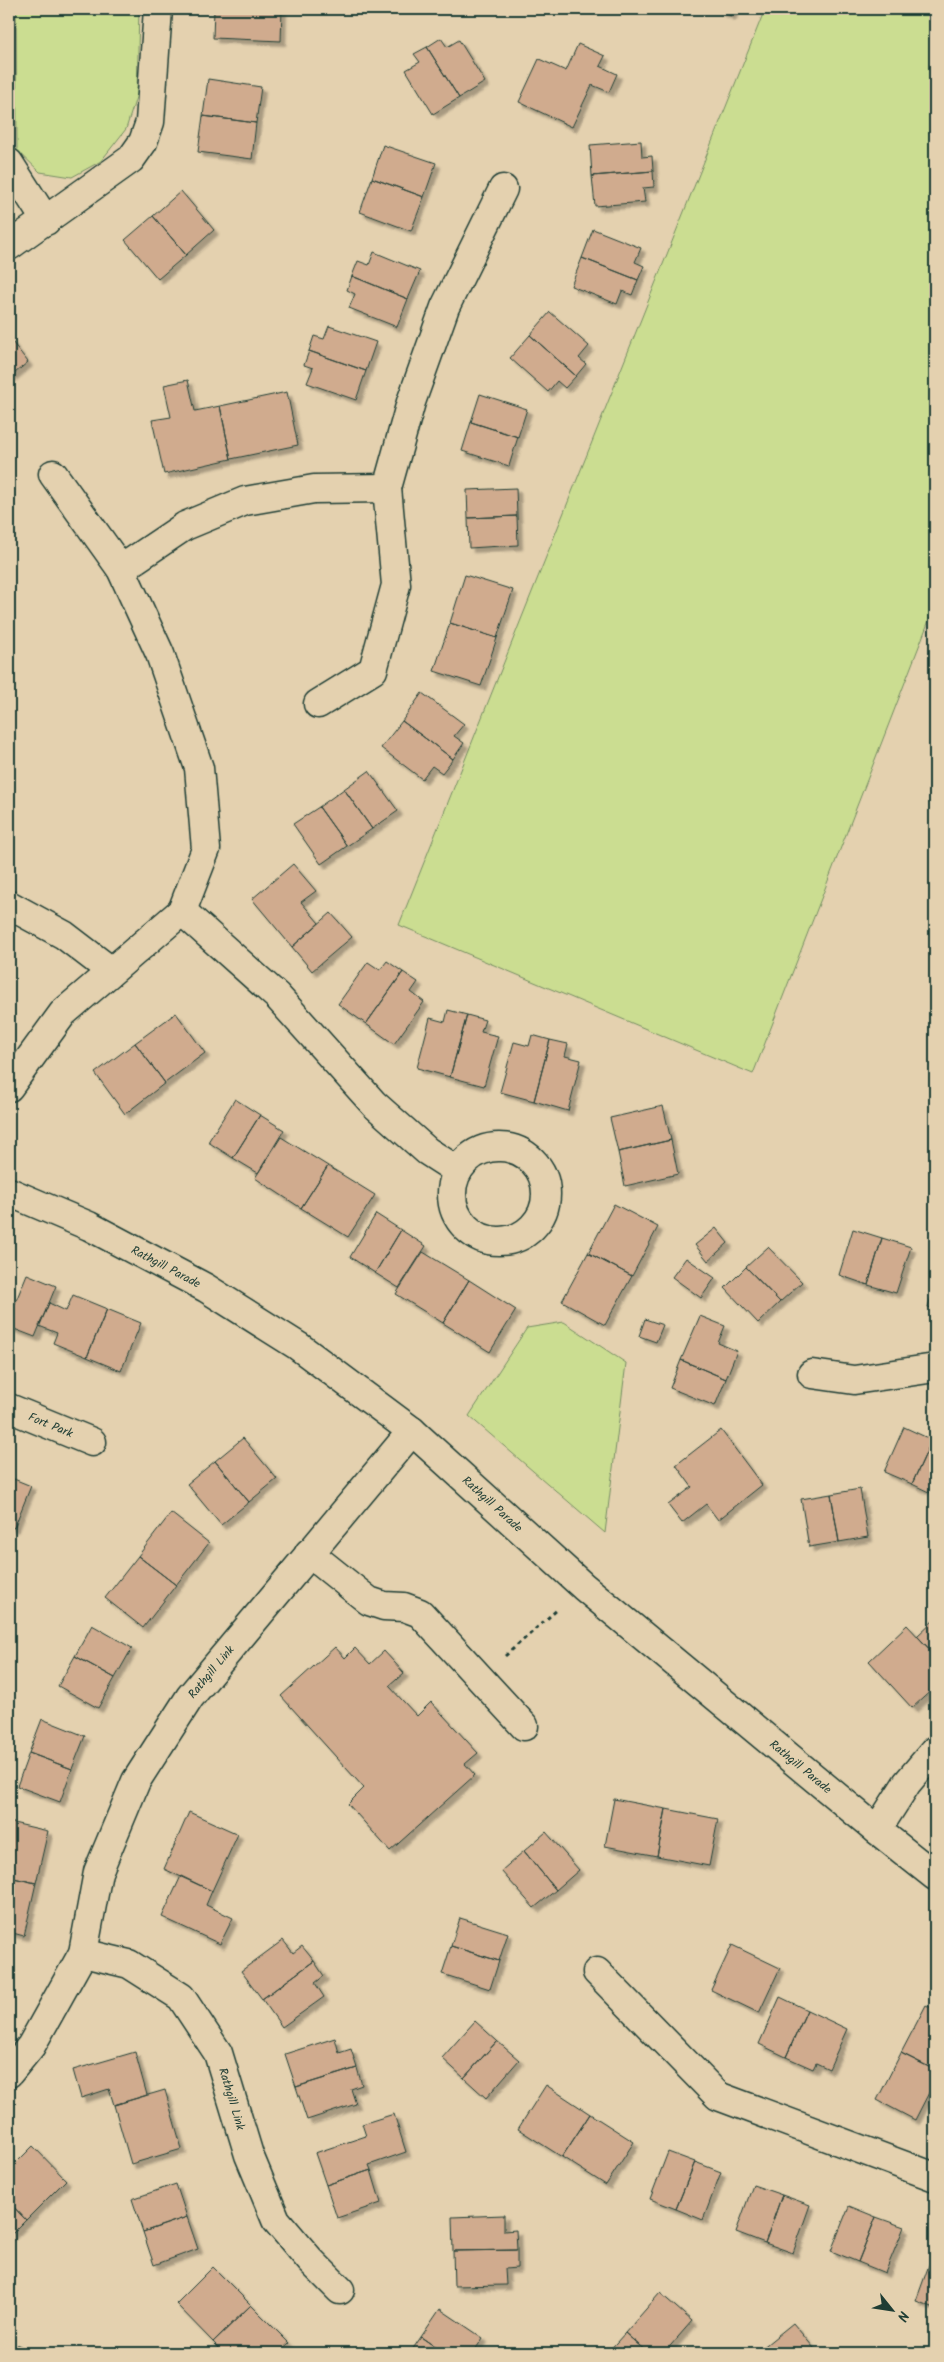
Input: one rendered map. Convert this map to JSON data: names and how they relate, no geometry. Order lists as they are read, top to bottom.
{
  "streets": {
    "street": ["Rathgill Parade", "Fort Park", "Rathgill Link"]
  },
  "crossings": [
    ["Rathgill Parade", "Rathgill Link"]
  ],
  "north": "bottom right"
}
